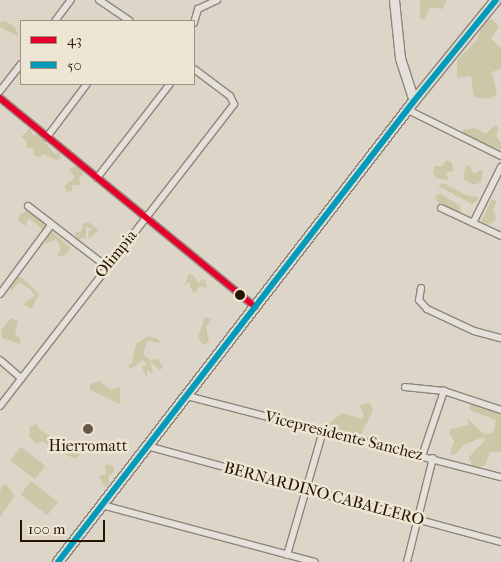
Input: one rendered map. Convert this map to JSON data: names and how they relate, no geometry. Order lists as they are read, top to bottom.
{
  "streets": {
    "street": ["Olimpia", "Vicepresidente Sanchez", "BERNARDINO CABALLERO"]
  },
  "places": ["Hierromatt"],
  "lines": ["transit line 50", "transit line 43"],
  "legend": ["43", "50"],
  "scale_bar": "100 m"
}
